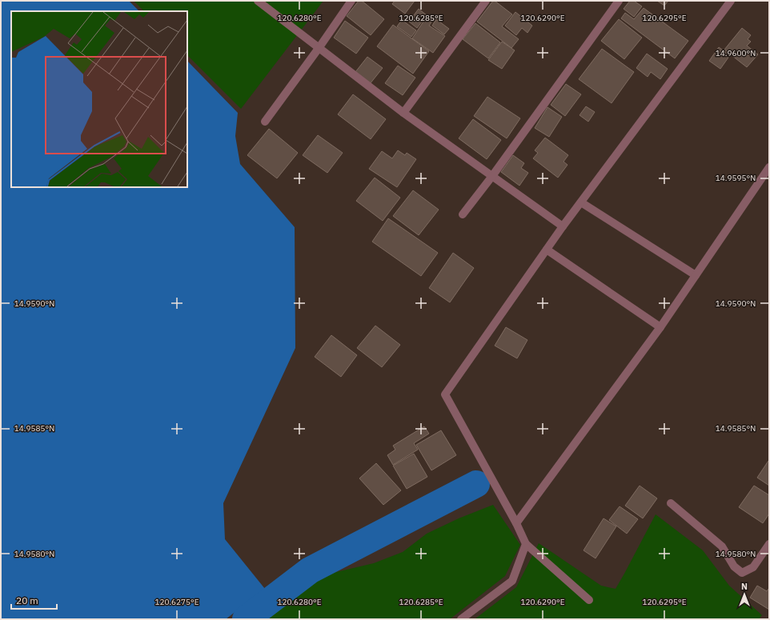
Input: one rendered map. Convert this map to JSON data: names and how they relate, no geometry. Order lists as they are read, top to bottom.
{
  "scale_bar": "20 m",
  "north": "top",
  "coordinates": [
    "120.6280°E",
    "120.6285°E",
    "120.6290°E",
    "120.6295°E",
    "14.9600°N",
    "14.9595°N",
    "14.9590°N",
    "14.9585°N",
    "14.9580°N",
    "120.6275°E"
  ]
}
